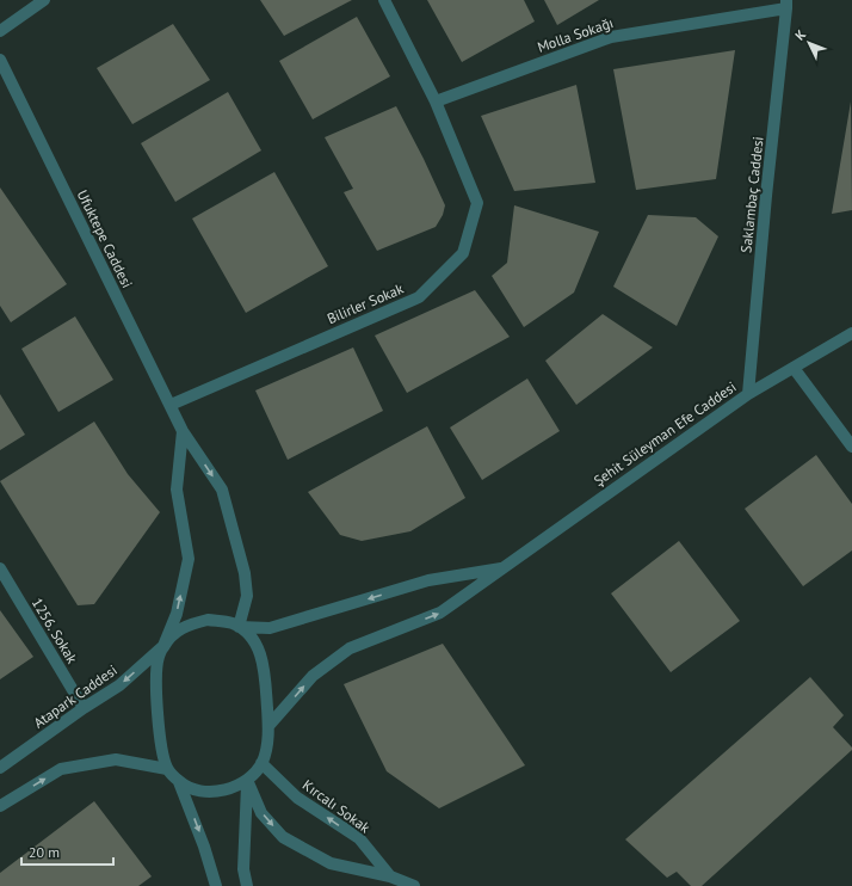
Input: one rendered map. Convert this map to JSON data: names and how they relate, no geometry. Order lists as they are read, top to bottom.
{
  "streets": {
    "street": [
      "Molla Sokağı",
      "Saklambaç Caddesi",
      "Ufuktepe Caddesi",
      "Bilirler Sokak",
      "Şehit Süleyman Efe Caddesi",
      "1256. Sokak",
      "Atapark Caddesi",
      "Kırcalı Sokak"
    ]
  },
  "crossings": [
    ["Molla Sokağı", "Saklambaç Caddesi"],
    ["Molla Sokağı", "Bilirler Sokak"],
    ["Saklambaç Caddesi", "Şehit Süleyman Efe Caddesi"],
    ["Ufuktepe Caddesi", "Bilirler Sokak"],
    ["Ufuktepe Caddesi", "Şehit Süleyman Efe Caddesi"],
    ["Ufuktepe Caddesi", "Atapark Caddesi"],
    ["Ufuktepe Caddesi", "Kırcalı Sokak"],
    ["Şehit Süleyman Efe Caddesi", "Atapark Caddesi"],
    ["Şehit Süleyman Efe Caddesi", "Kırcalı Sokak"],
    ["1256. Sokak", "Atapark Caddesi"],
    ["Atapark Caddesi", "Kırcalı Sokak"]
  ],
  "scale_bar": "20 m",
  "north": "top left"
}
